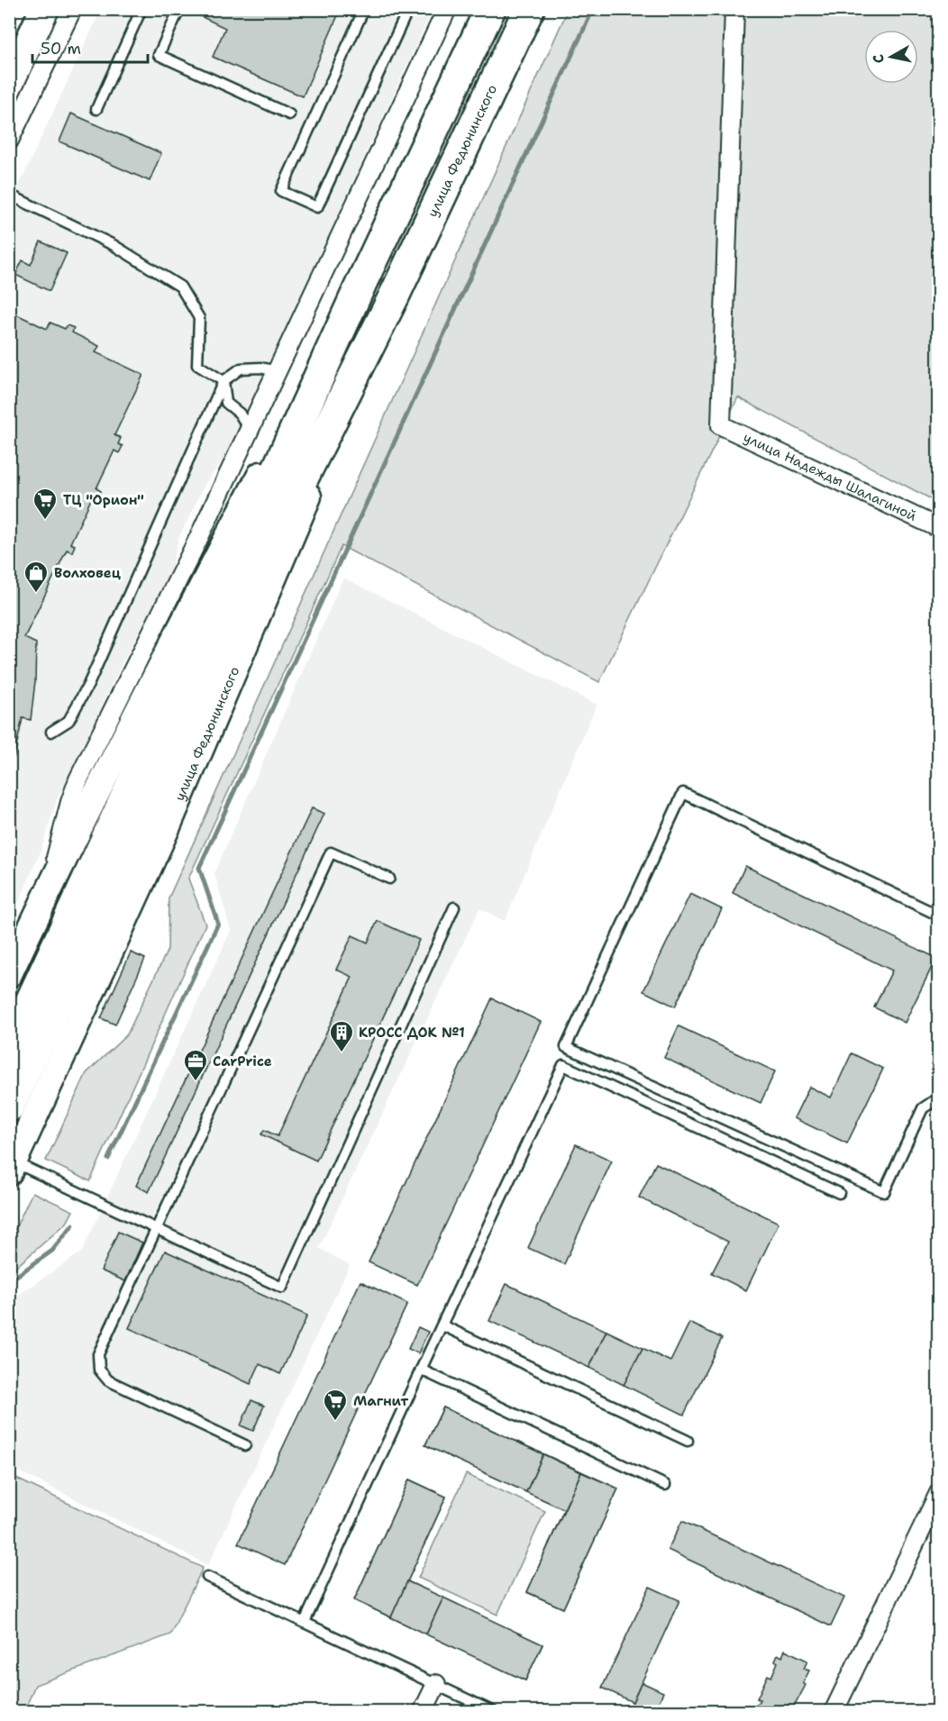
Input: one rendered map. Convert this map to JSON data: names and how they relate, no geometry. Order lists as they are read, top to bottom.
{
  "streets": {
    "highway": ["улица Федюнинского"],
    "street": ["улица Надежды Шалагиной"]
  },
  "places": {
    "supermarket": ["ТЦ \"Орион\"", "Магнит"],
    "shop": ["Волховец"],
    "building": ["КРОСС ДОК №1"],
    "office": ["CarPrice"]
  },
  "scale_bar": "50 m",
  "north": "left"
}
